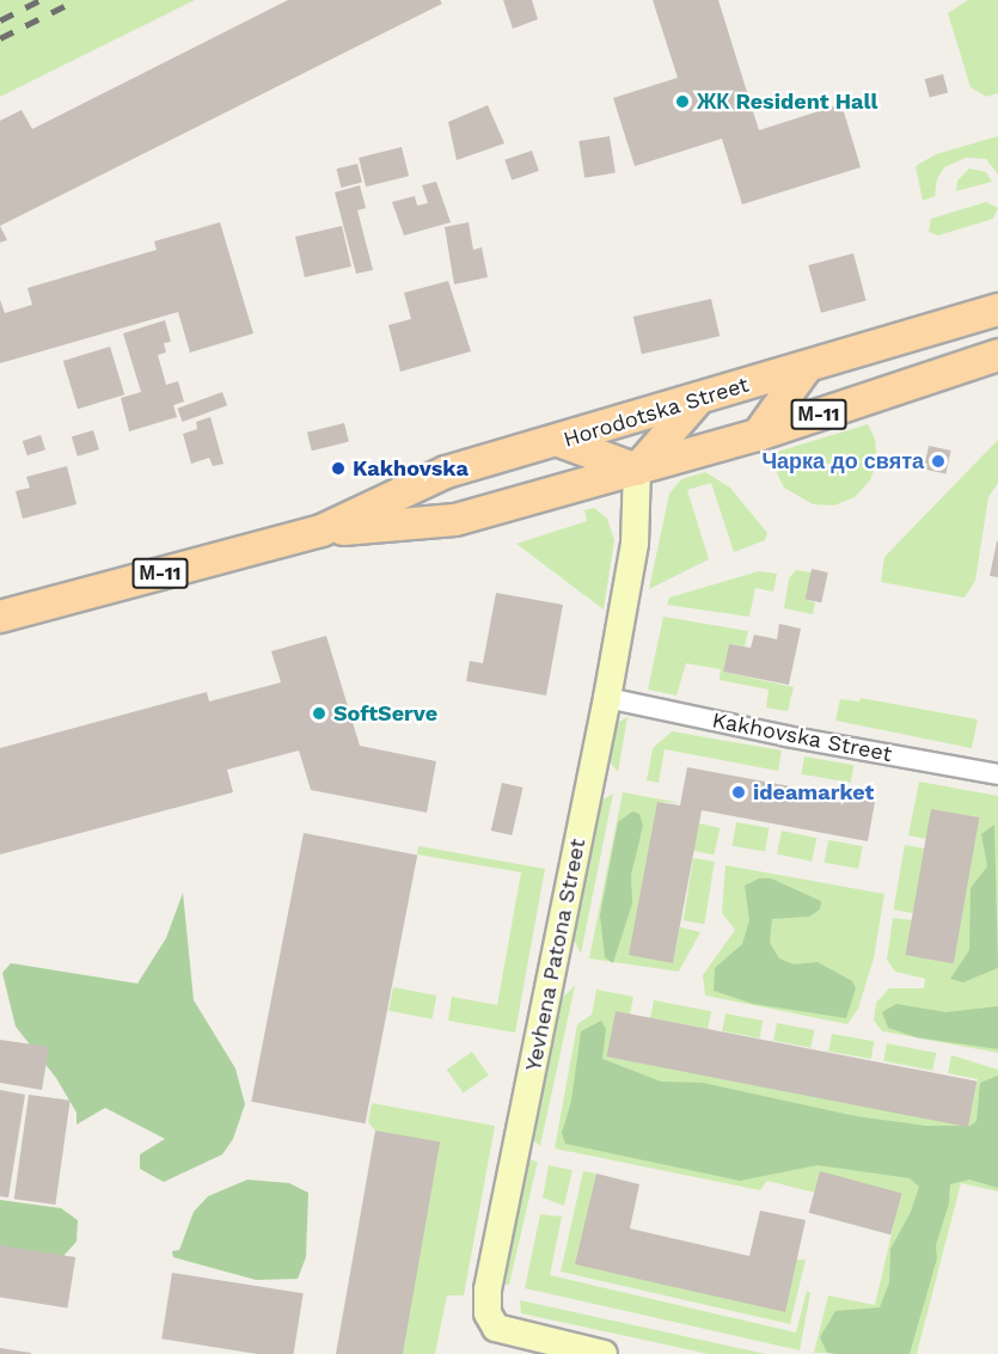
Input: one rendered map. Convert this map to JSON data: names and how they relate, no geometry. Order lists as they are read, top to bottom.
{
  "streets": {
    "main road": ["Horodotska Street", "М-11"],
    "street": ["Kakhovska Street", "Yevhena Patona Street"]
  },
  "crossings": [
    ["Horodotska Street", "Yevhena Patona Street"],
    ["Kakhovska Street", "Yevhena Patona Street"]
  ],
  "places": [
    "ЖК Resident Hall",
    "Чарка до свята",
    "Kakhovska",
    "SoftServe",
    "ideamarket"
  ]
}
